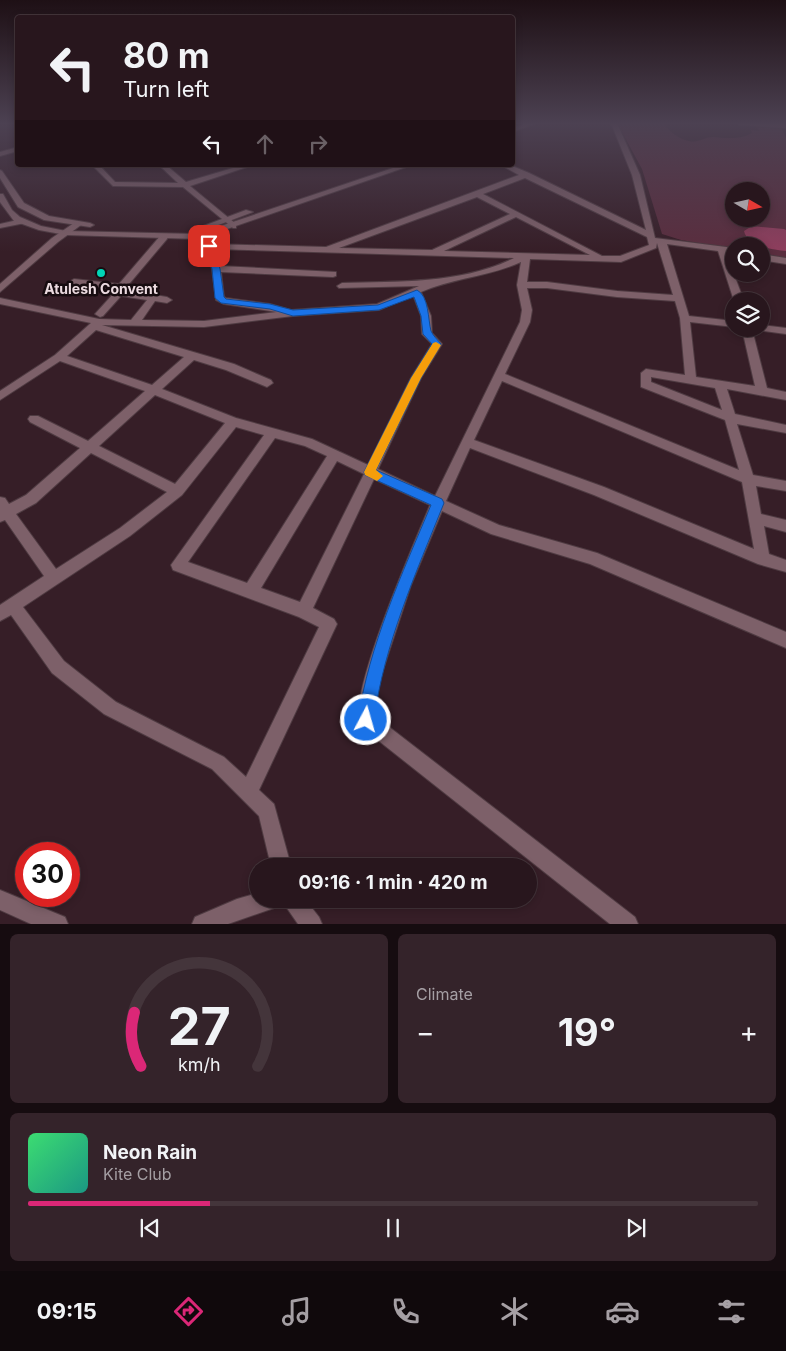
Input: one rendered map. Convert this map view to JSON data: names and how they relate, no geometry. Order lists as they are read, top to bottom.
{
  "places": ["Atulesh Convent"],
  "north": "right",
  "page": {
    "turn": ["80 m", "Turn left"],
    "limit": "30",
    "trip": "09:16 · 1 min · 420 m",
    "tile": "Climate",
    "heat": ["−", "19°", "+"],
    "song": ["Neon Rain", "Kite Club"],
    "tabs": "09:15",
    "gauge": ["27", "km/h"]
  }
}
